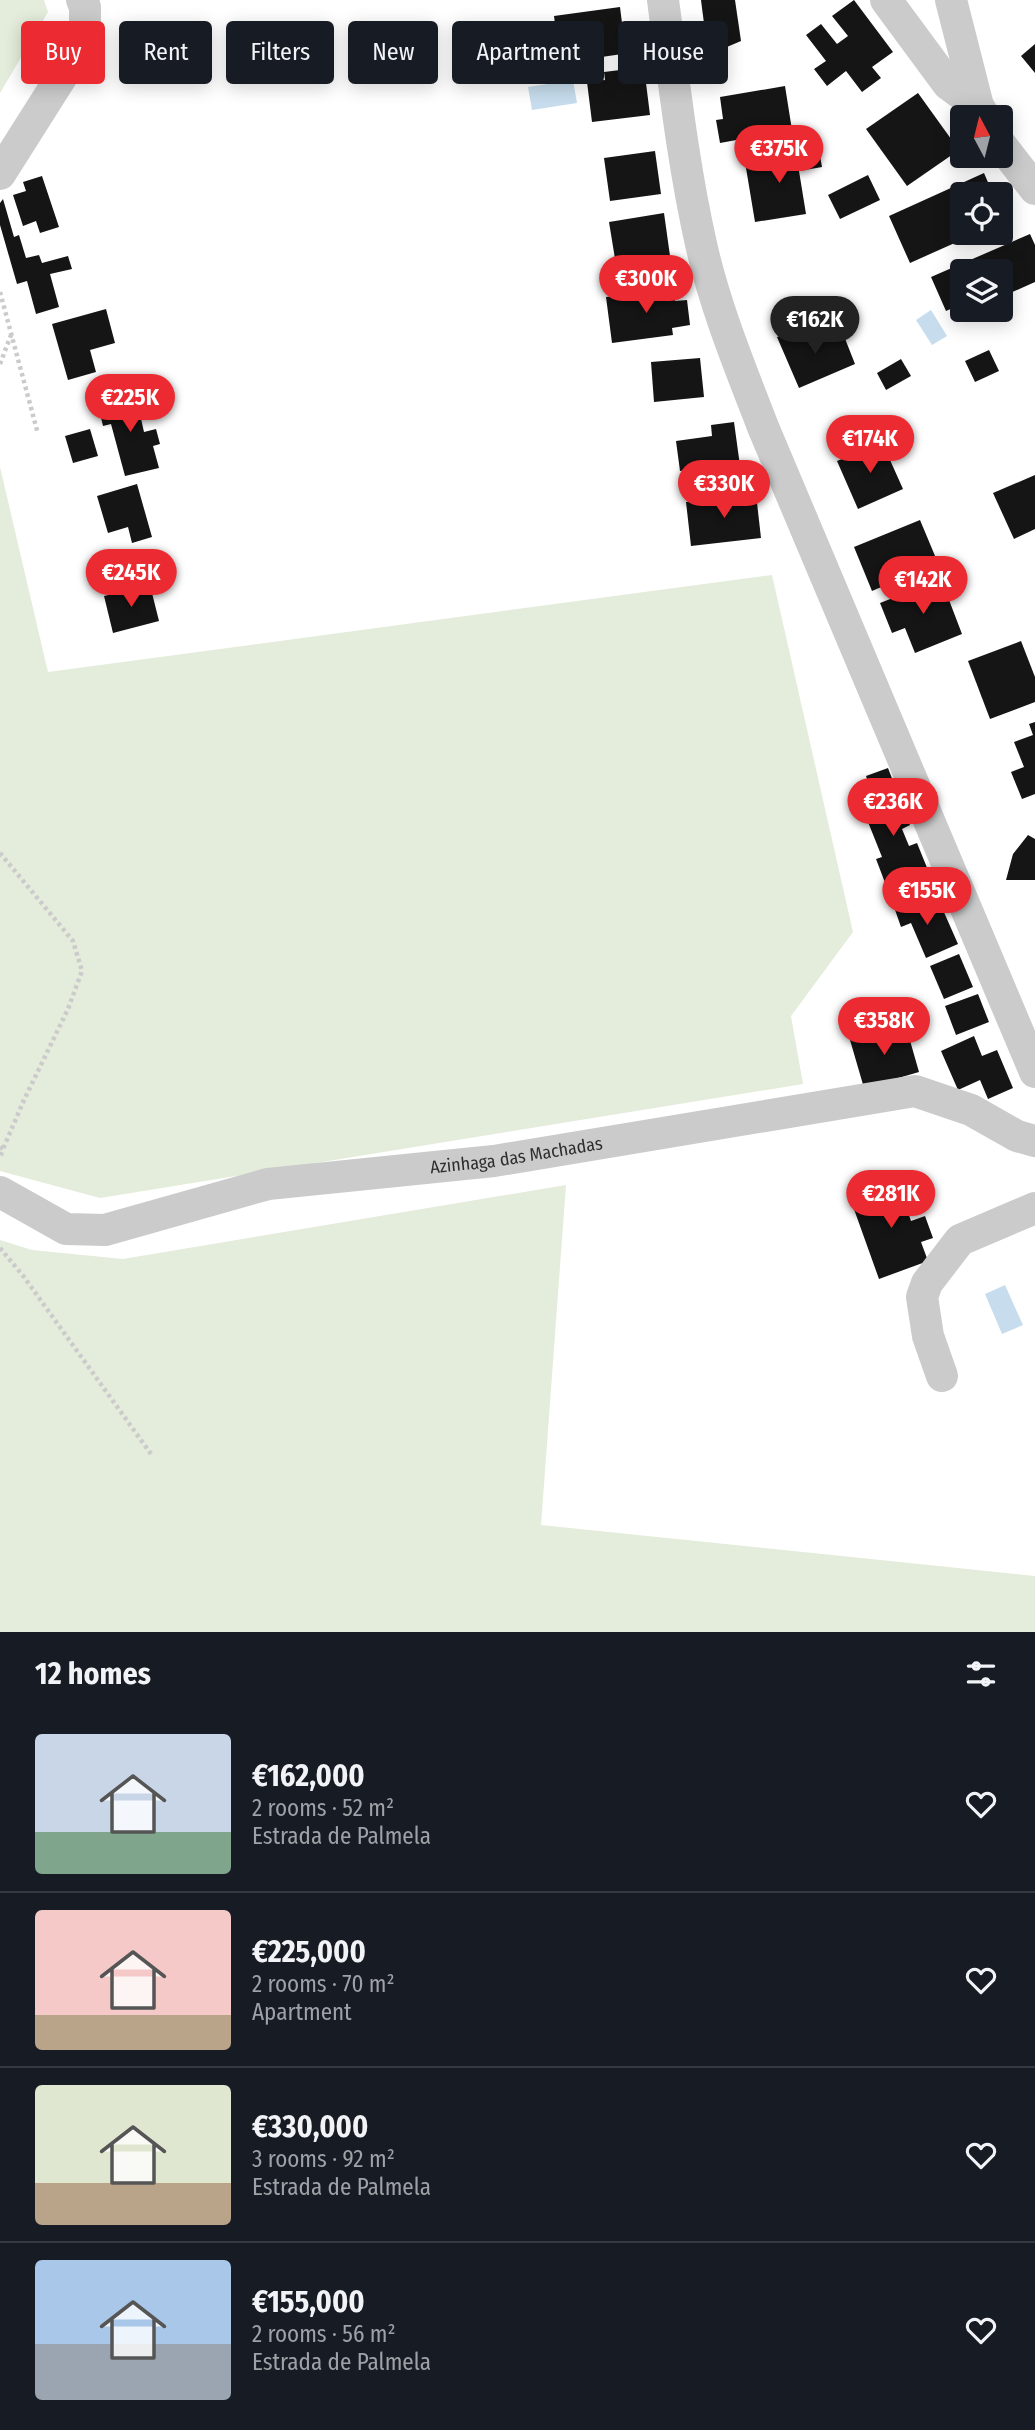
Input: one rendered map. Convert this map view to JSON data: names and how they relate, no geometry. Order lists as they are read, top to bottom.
{
  "streets": {
    "street": ["Azinhaga das Machadas"]
  },
  "north": "top",
  "page": {
    "chip": [
      "Buy",
      "Rent",
      "Filters",
      "New",
      "Apartment",
      "House"
    ],
    "price": [
      "€375K",
      "€300K",
      "€162K",
      "€225K",
      "€174K",
      "€330K",
      "€245K",
      "€142K",
      "€236K",
      "€155K",
      "€358K",
      "€281K"
    ],
    "heading": "12 homes",
    "list": [
      {
        "name": "€162,000",
        "note": "2 rooms · 52 m² · Estrada de Palmela"
      },
      {
        "name": "€225,000",
        "note": "2 rooms · 70 m² · Apartment"
      },
      {
        "name": "€330,000",
        "note": "3 rooms · 92 m² · Estrada de Palmela"
      },
      {
        "name": "€155,000",
        "note": "2 rooms · 56 m² · Estrada de Palmela"
      }
    ]
  }
}
